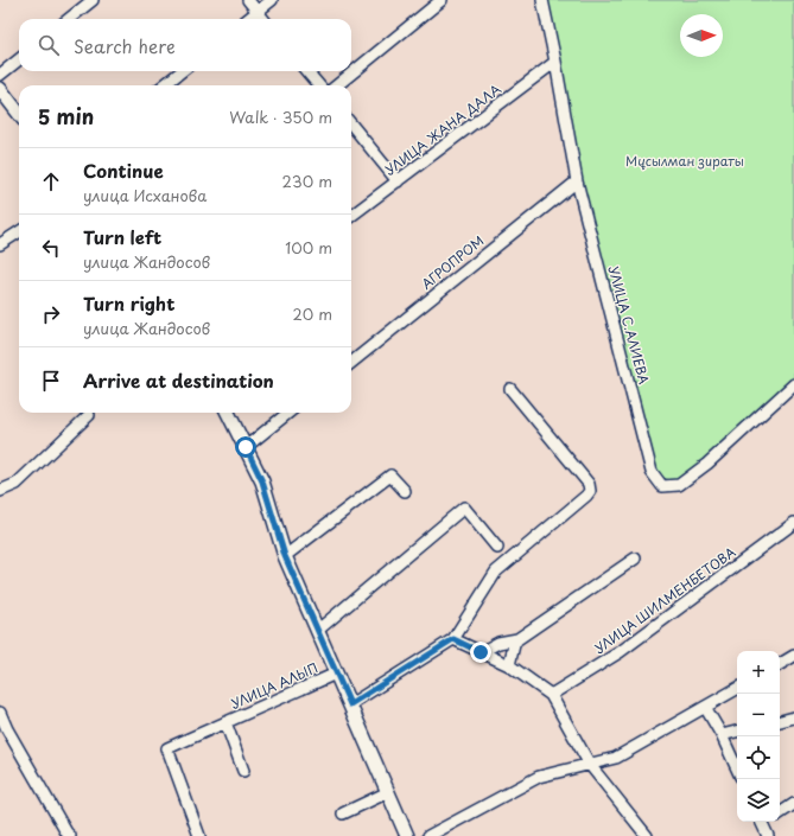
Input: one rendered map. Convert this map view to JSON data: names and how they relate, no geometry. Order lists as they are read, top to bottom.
{
  "streets": {
    "street": [
      "УЛИЦА ЖАНА ДАЛА",
      "АГРОПРОМ",
      "УЛИЦА С.АЛИЕВА",
      "УЛИЦА ШИЛМЕНБЕТОВА",
      "УЛИЦА АЛЫП"
    ]
  },
  "crossings": [
    ["УЛИЦА ЖАНА ДАЛА", "УЛИЦА С.АЛИЕВА"],
    ["АГРОПРОМ", "УЛИЦА С.АЛИЕВА"]
  ],
  "parks": ["Мұсылман зираты"],
  "north": "right",
  "page": {
    "search": "Search here",
    "heading": ["5 min", "Walk · 350 m"],
    "list": [
      ["Continue", "улица Исханова", "230 m"],
      ["Turn left", "улица Жандосов", "100 m"],
      ["Turn right", "улица Жандосов", "20 m"],
      "Arrive at destination"
    ],
    "map_buttons": ["+", "−"]
  }
}
